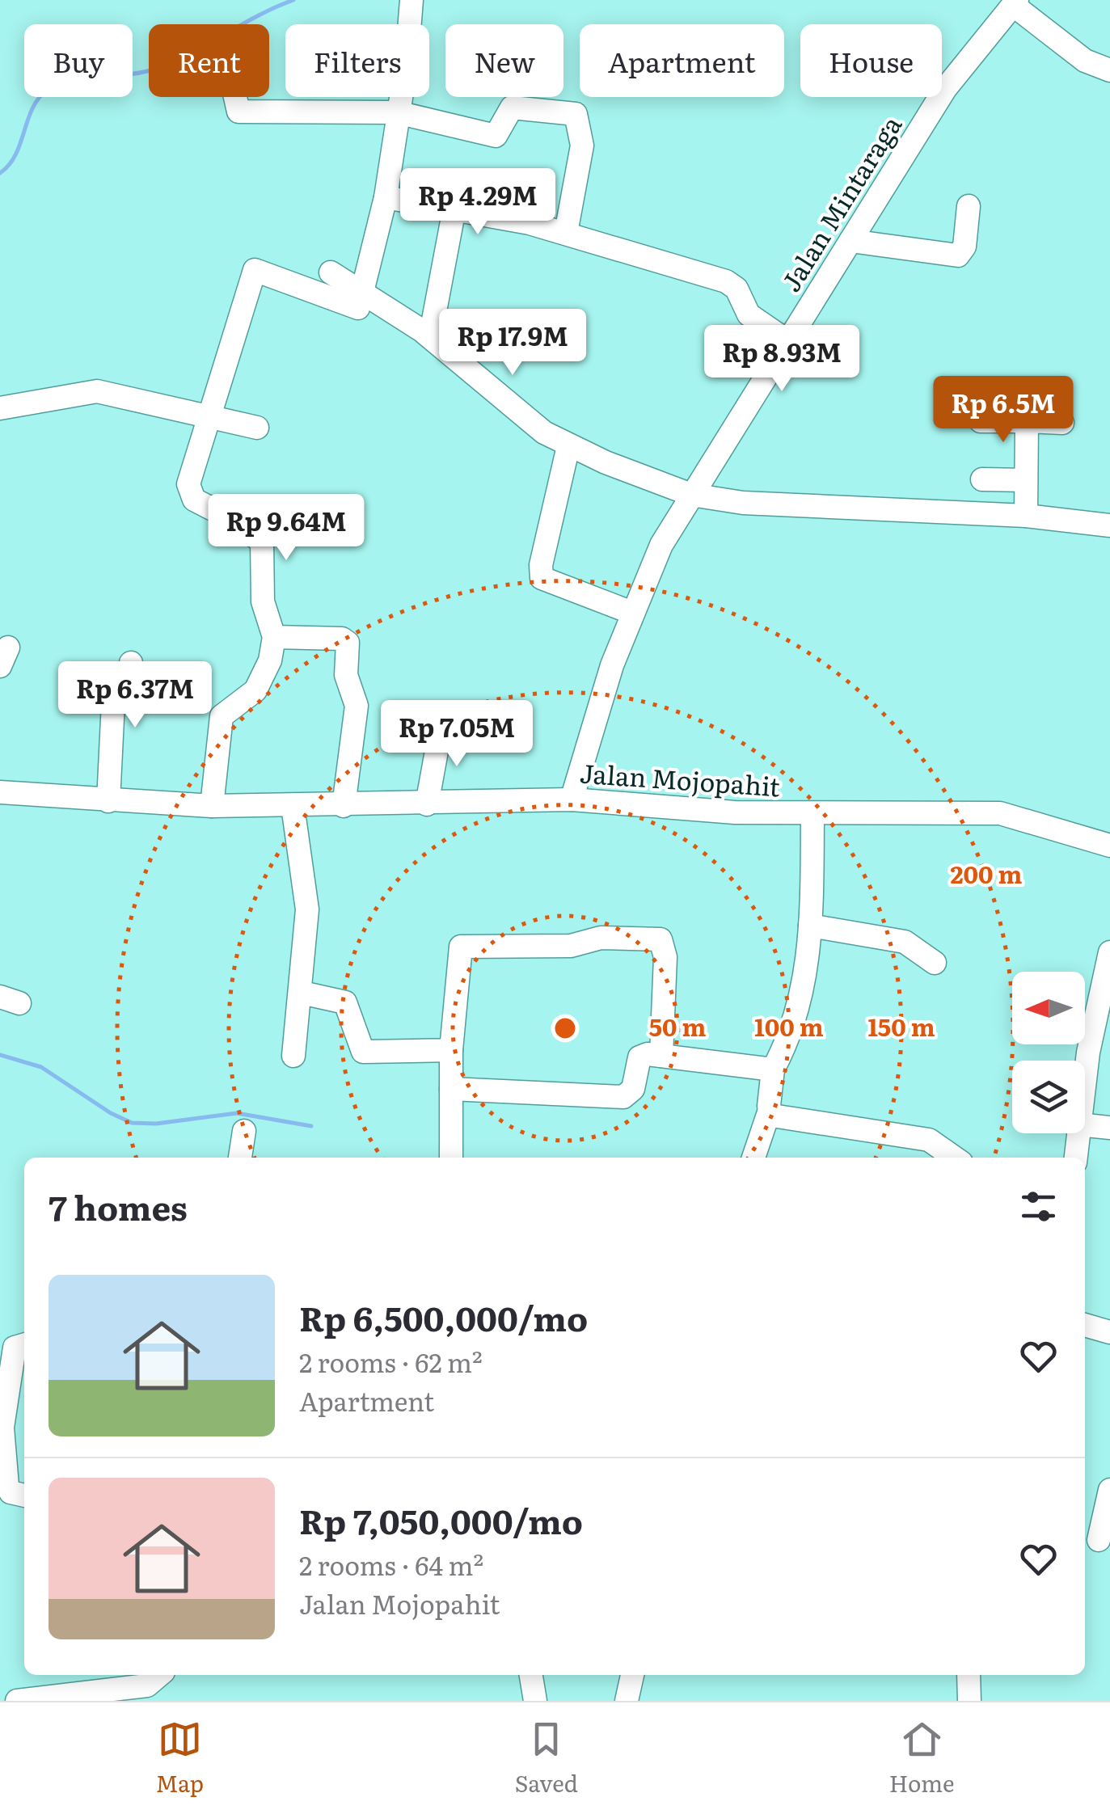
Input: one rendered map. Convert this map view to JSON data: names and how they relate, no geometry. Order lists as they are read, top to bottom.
{
  "streets": {
    "street": ["Jalan Mintaraga", "Jalan Mojopahit"]
  },
  "crossings": [
    ["Jalan Mintaraga", "Jalan Mojopahit"]
  ],
  "north": "left",
  "page": {
    "chip": [
      "Buy",
      "Rent",
      "Filters",
      "New",
      "Apartment",
      "House"
    ],
    "price": [
      "Rp 4.29M",
      "Rp 17.9M",
      "Rp 8.93M",
      "Rp 6.5M",
      "Rp 9.64M",
      "Rp 6.37M",
      "Rp 7.05M"
    ],
    "heading": "7 homes",
    "list": [
      {
        "name": "Rp 6,500,000/mo",
        "note": "2 rooms · 62 m² · Apartment"
      },
      {
        "name": "Rp 7,050,000/mo",
        "note": "2 rooms · 64 m² · Jalan Mojopahit"
      }
    ],
    "tabs": ["Map", "Saved", "Home"]
  },
  "rings": [
    "200 m",
    "50 m",
    "100 m",
    "150 m"
  ]
}
